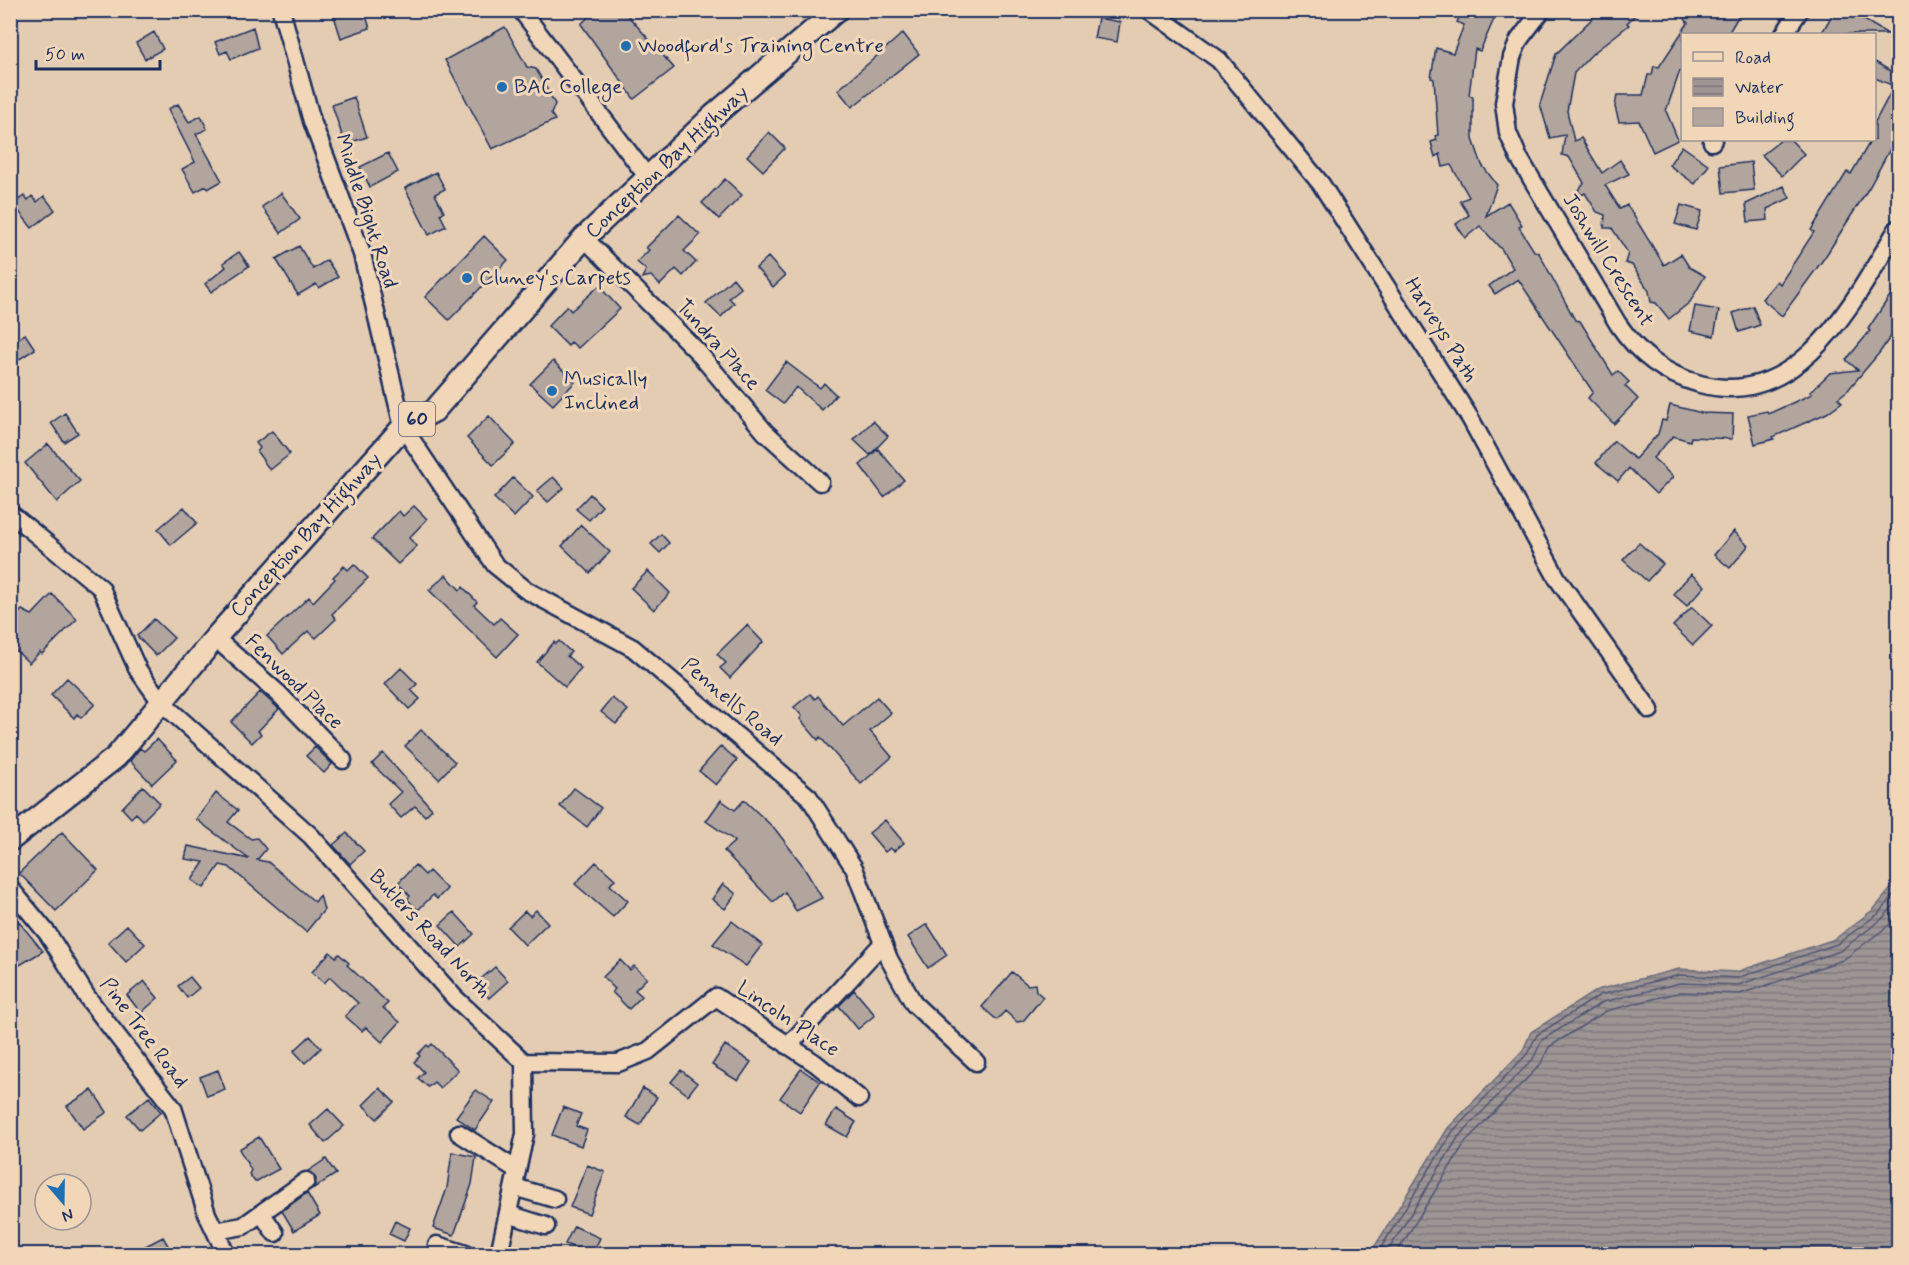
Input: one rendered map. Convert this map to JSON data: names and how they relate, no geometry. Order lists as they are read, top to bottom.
{
  "streets": {
    "main road": ["Conception Bay Highway", "60"],
    "street": [
      "Middle Bight Road",
      "Joshwill Crescent",
      "Harveys Path",
      "Tundra Place",
      "Fenwood Place",
      "Pennells Road",
      "Butlers Road North",
      "Lincoln Place",
      "Pine Tree Road"
    ]
  },
  "crossings": [
    ["Conception Bay Highway", "Middle Bight Road"],
    ["Conception Bay Highway", "Tundra Place"],
    ["Conception Bay Highway", "Fenwood Place"],
    ["Conception Bay Highway", "Pennells Road"],
    ["Conception Bay Highway", "Butlers Road North"],
    ["Middle Bight Road", "Pennells Road"],
    ["Butlers Road North", "Lincoln Place"]
  ],
  "places": [
    "Woodford's Training Centre",
    "BAC College",
    "Cluney's Carpets",
    "Musically Inclined"
  ],
  "legend": ["Road", "Water", "Building"],
  "scale_bar": "50 m",
  "north": "bottom"
}
